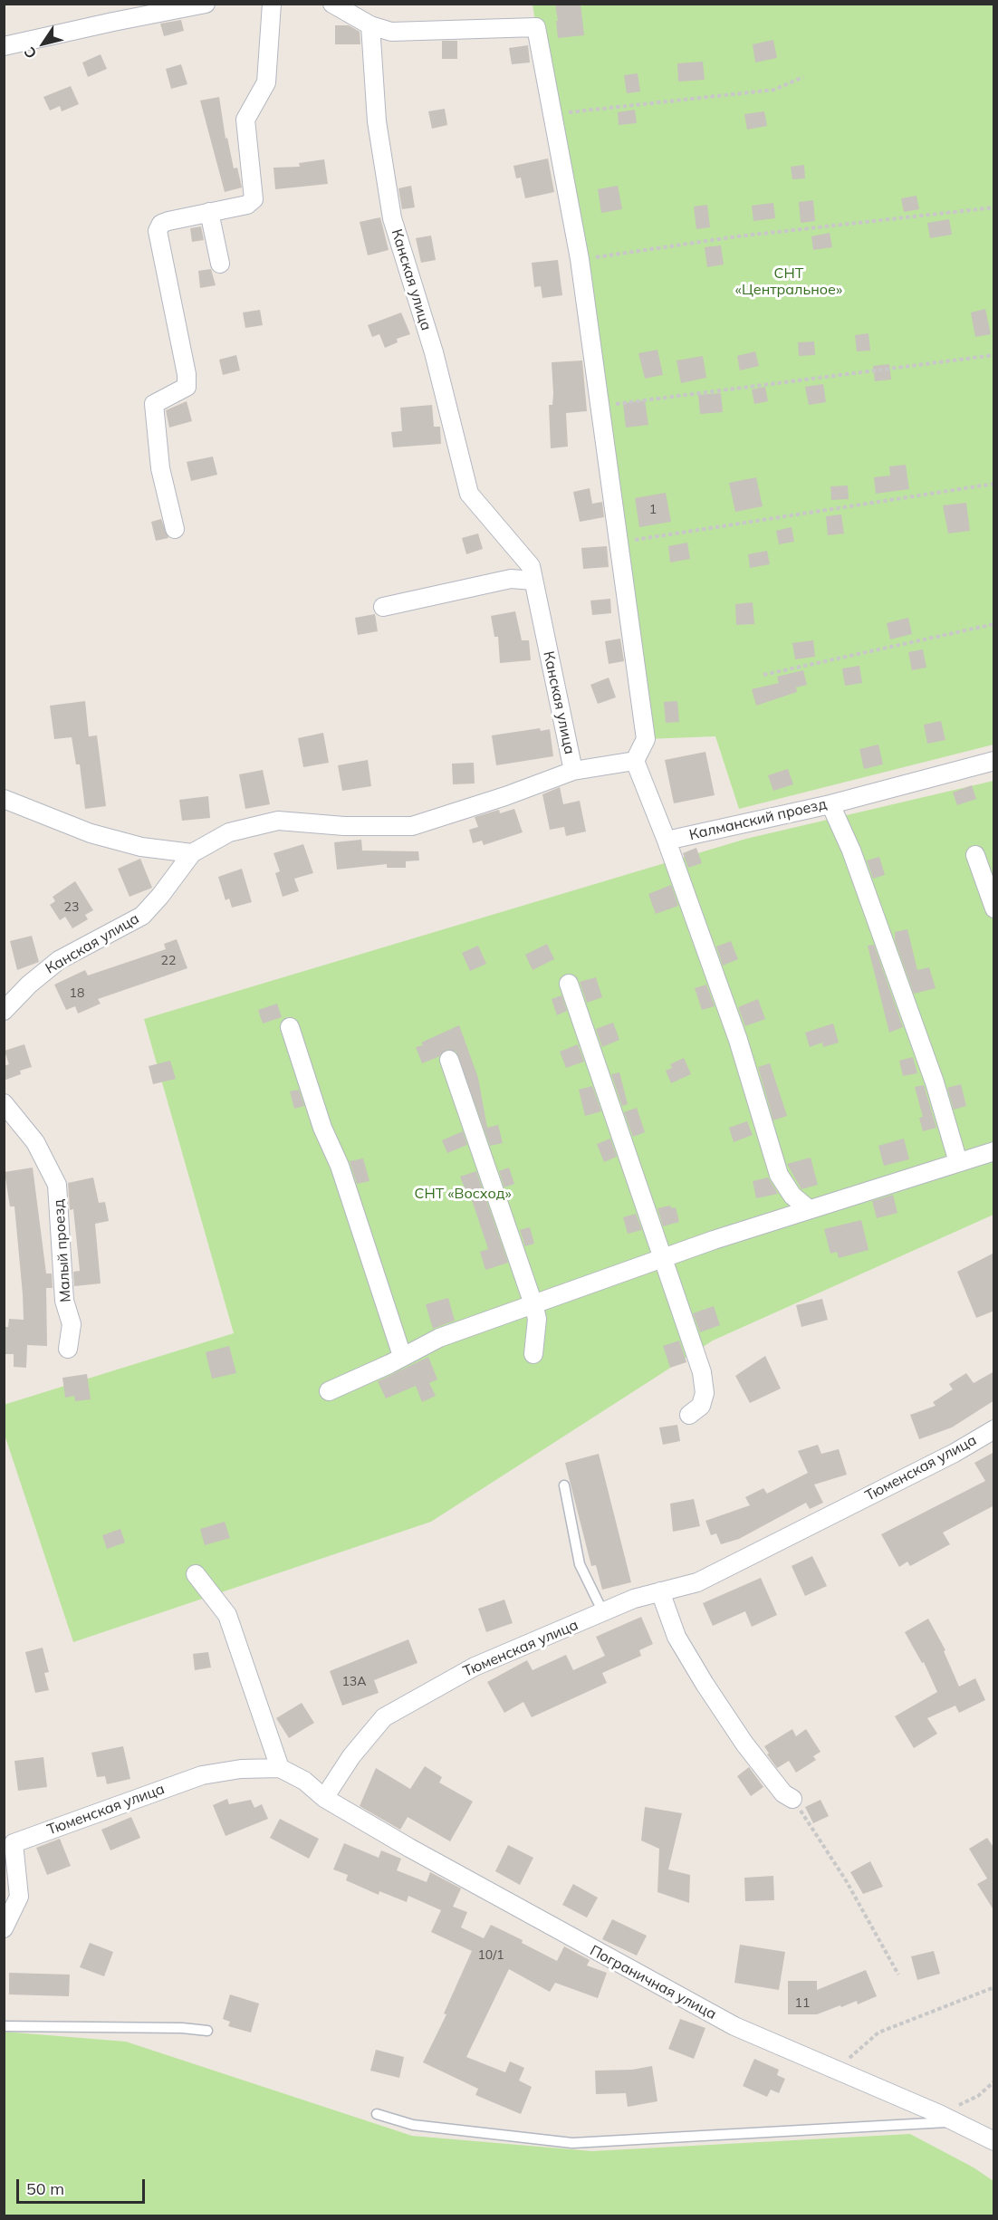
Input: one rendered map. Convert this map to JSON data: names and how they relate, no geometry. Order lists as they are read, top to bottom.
{
  "streets": {
    "street": [
      "Канская улица",
      "Калманский проезд",
      "Малый проезд",
      "Тюменская улица",
      "Пограничная улица"
    ]
  },
  "crossings": [
    ["Тюменская улица", "Пограничная улица"]
  ],
  "parks": ["СНТ «Центральное»", "СНТ «Восход»"],
  "house_numbers": [
    "1",
    "23",
    "22",
    "18",
    "13А",
    "10/1",
    "11"
  ],
  "scale_bar": "50 m",
  "north": "bottom left"
}
